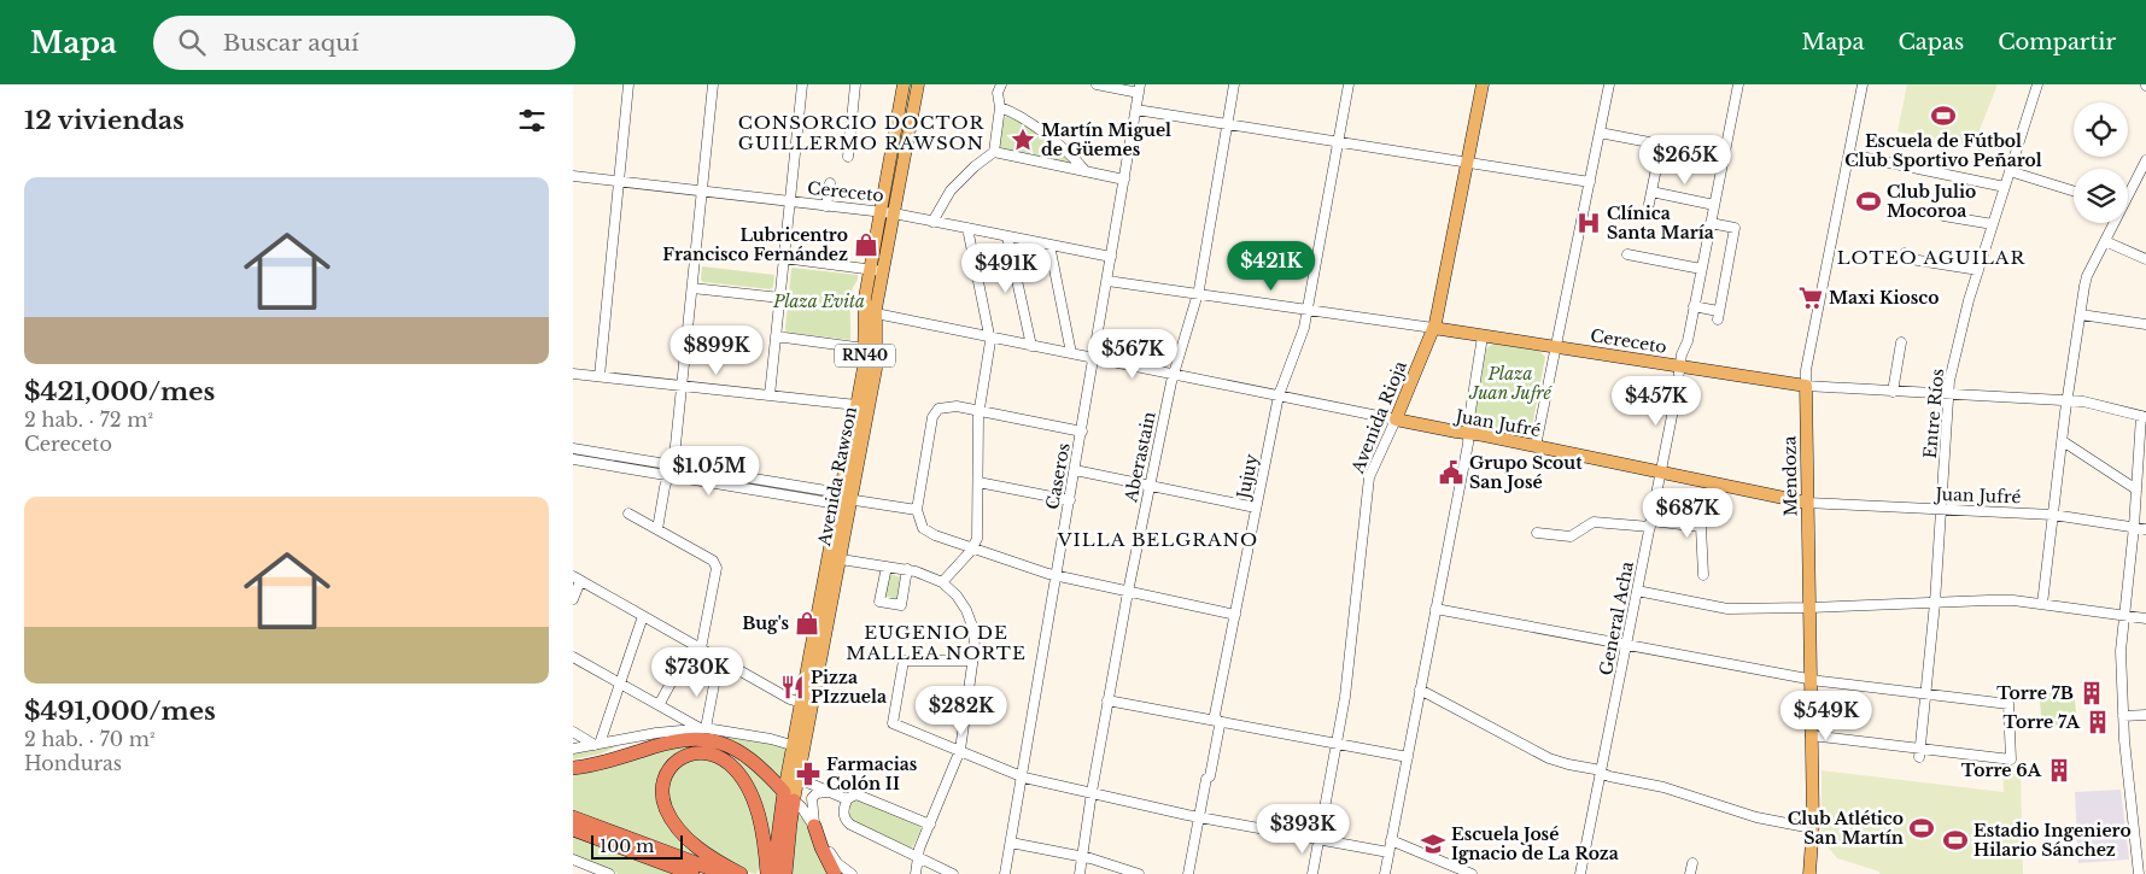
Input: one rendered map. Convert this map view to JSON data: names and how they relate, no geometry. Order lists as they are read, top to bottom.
{
  "streets": {
    "highway": ["RN40", "Avenida Rawson"],
    "main road": [
      "Cereceto",
      "Avenida Rioja",
      "Juan Jufré",
      "Mendoza"
    ],
    "street": [
      "Entre Ríos",
      "Aberastain",
      "Caseros",
      "Jujuy",
      "General Acha"
    ]
  },
  "crossings": [
    ["Cereceto", "Entre Ríos"],
    ["Cereceto", "Avenida Rioja"],
    ["Cereceto", "Aberastain"],
    ["Cereceto", "Avenida Rawson"],
    ["Cereceto", "Caseros"],
    ["Cereceto", "Jujuy"],
    ["Cereceto", "Mendoza"],
    ["Cereceto", "General Acha"],
    ["Entre Ríos", "Juan Jufré"],
    ["Avenida Rioja", "Juan Jufré"],
    ["Juan Jufré", "Aberastain"],
    ["Juan Jufré", "Avenida Rawson"],
    ["Juan Jufré", "Caseros"],
    ["Juan Jufré", "Jujuy"],
    ["Juan Jufré", "Mendoza"],
    ["Juan Jufré", "General Acha"]
  ],
  "districts": [
    "CONSORCIO DOCTOR GUILLERMO RAWSON",
    "LOTEO AGUILAR",
    "VILLA BELGRANO",
    "EUGENIO DE MALLEA NORTE"
  ],
  "parks": ["Plaza Evita", "Plaza Juan Jufré"],
  "places": {
    "sports": [
      "Escuela de Fútbol Club Sportivo Peñarol",
      "Club Julio Mocoroa",
      "Club Atlético San Martín",
      "Estadio Ingeniero Hilario Sánchez"
    ],
    "place": ["Martín Miguel de Güemes"],
    "hospital": ["Clínica Santa María"],
    "shop": ["Lubricentro Francisco Fernández", "Bug's"],
    "supermarket": ["Maxi Kiosco"],
    "public building": ["Grupo Scout San José"],
    "restaurant": ["Pizza PIzzuela"],
    "building": ["Torre 7B", "Torre 7A", "Torre 6A"],
    "pharmacy": ["Farmacias Colón II"],
    "school or university": ["Escuela José Ignacio de La Roza"]
  },
  "scale_bar": "100 m",
  "page": {
    "header": "Mapa",
    "search": "Buscar aquí",
    "nav": ["Mapa", "Capas", "Compartir"],
    "heading": "12 viviendas",
    "price": [
      "$265K",
      "$421K",
      "$491K",
      "$899K",
      "$567K",
      "$457K",
      "$1.05M",
      "$687K",
      "$730K",
      "$282K",
      "$549K",
      "$393K"
    ],
    "list": [
      {
        "name": "$421,000/mes",
        "note": "2 hab. · 72 m² · Cereceto"
      },
      {
        "name": "$491,000/mes",
        "note": "2 hab. · 70 m² · Honduras"
      }
    ],
    "scale": "100 m"
  }
}
